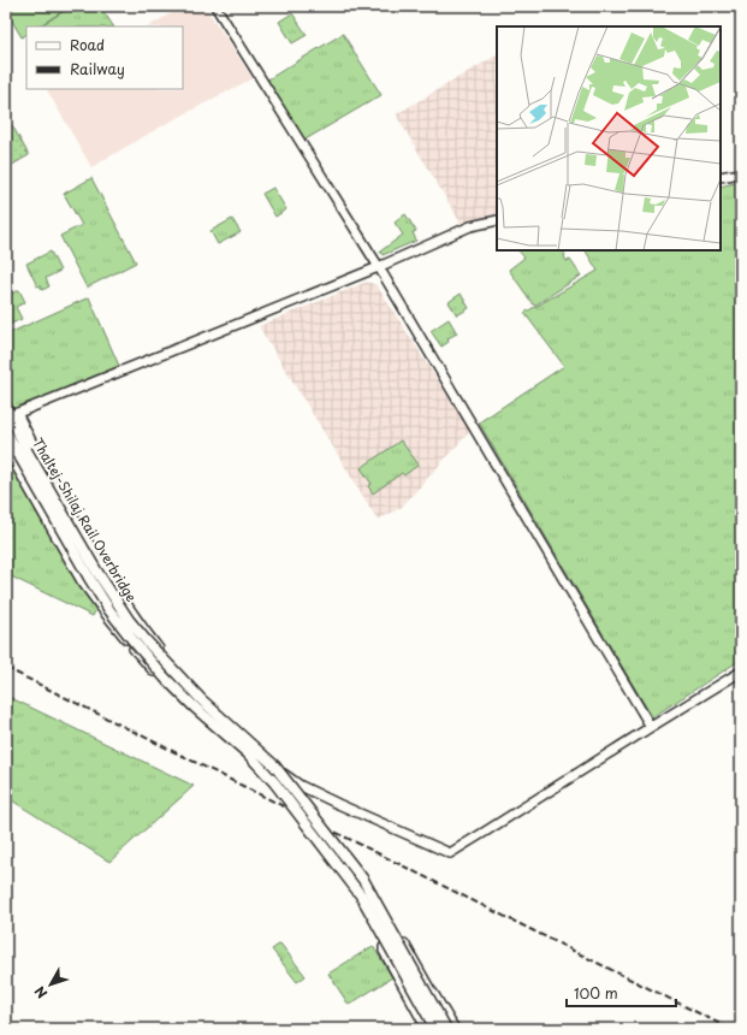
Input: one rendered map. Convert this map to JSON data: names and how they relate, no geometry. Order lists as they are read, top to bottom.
{
  "streets": {
    "main road": ["Thaltej-Shilaj Rail Overbridge"]
  },
  "legend": ["Road", "Railway"],
  "scale_bar": "100 m",
  "north": "bottom left"
}
